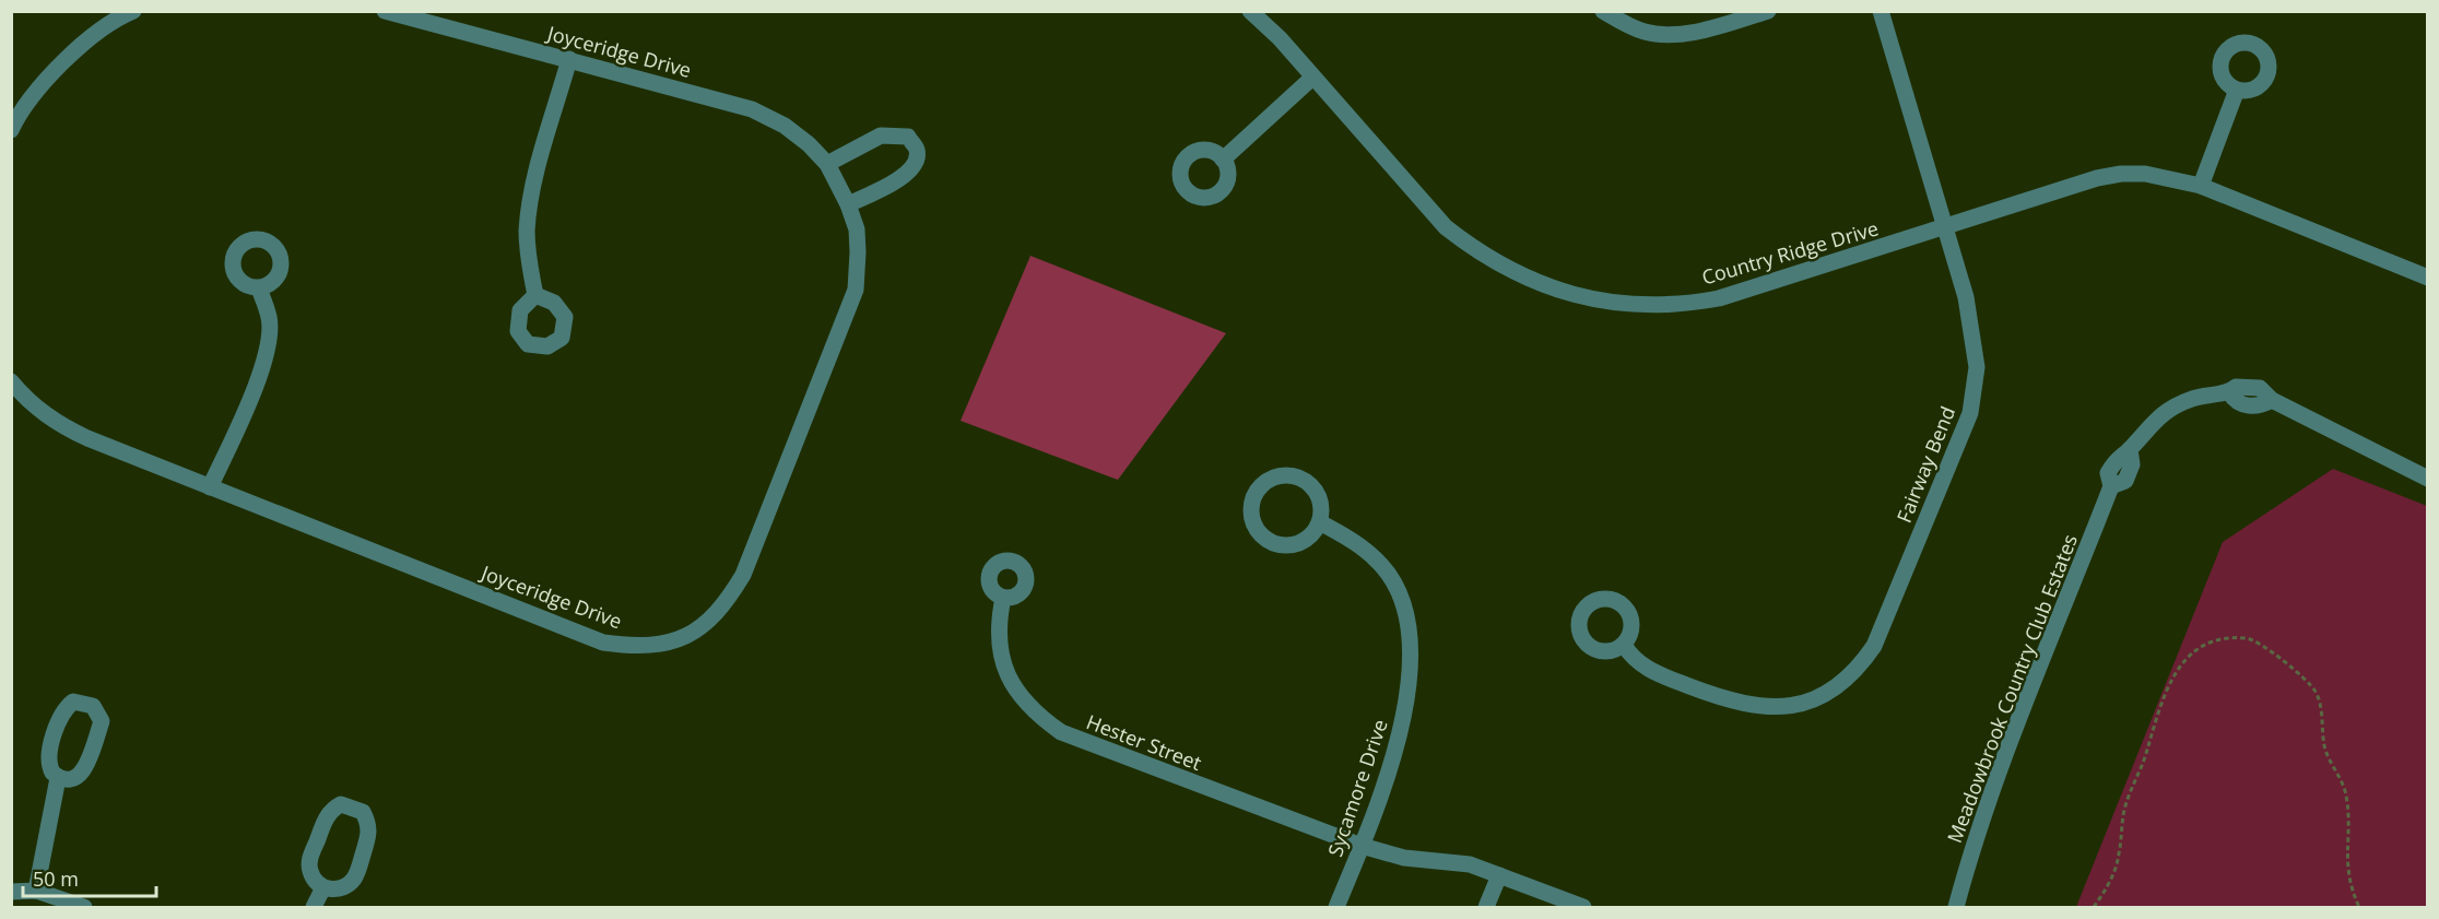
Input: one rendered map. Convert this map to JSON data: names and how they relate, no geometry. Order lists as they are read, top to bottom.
{
  "streets": {
    "street": [
      "Joyceridge Drive",
      "Country Ridge Drive",
      "Fairway Bend",
      "Meadowbrook Country Club Estates",
      "Hester Street",
      "Sycamore Drive"
    ]
  },
  "crossings": [
    ["Country Ridge Drive", "Fairway Bend"],
    ["Hester Street", "Sycamore Drive"]
  ],
  "scale_bar": "50 m"
}
